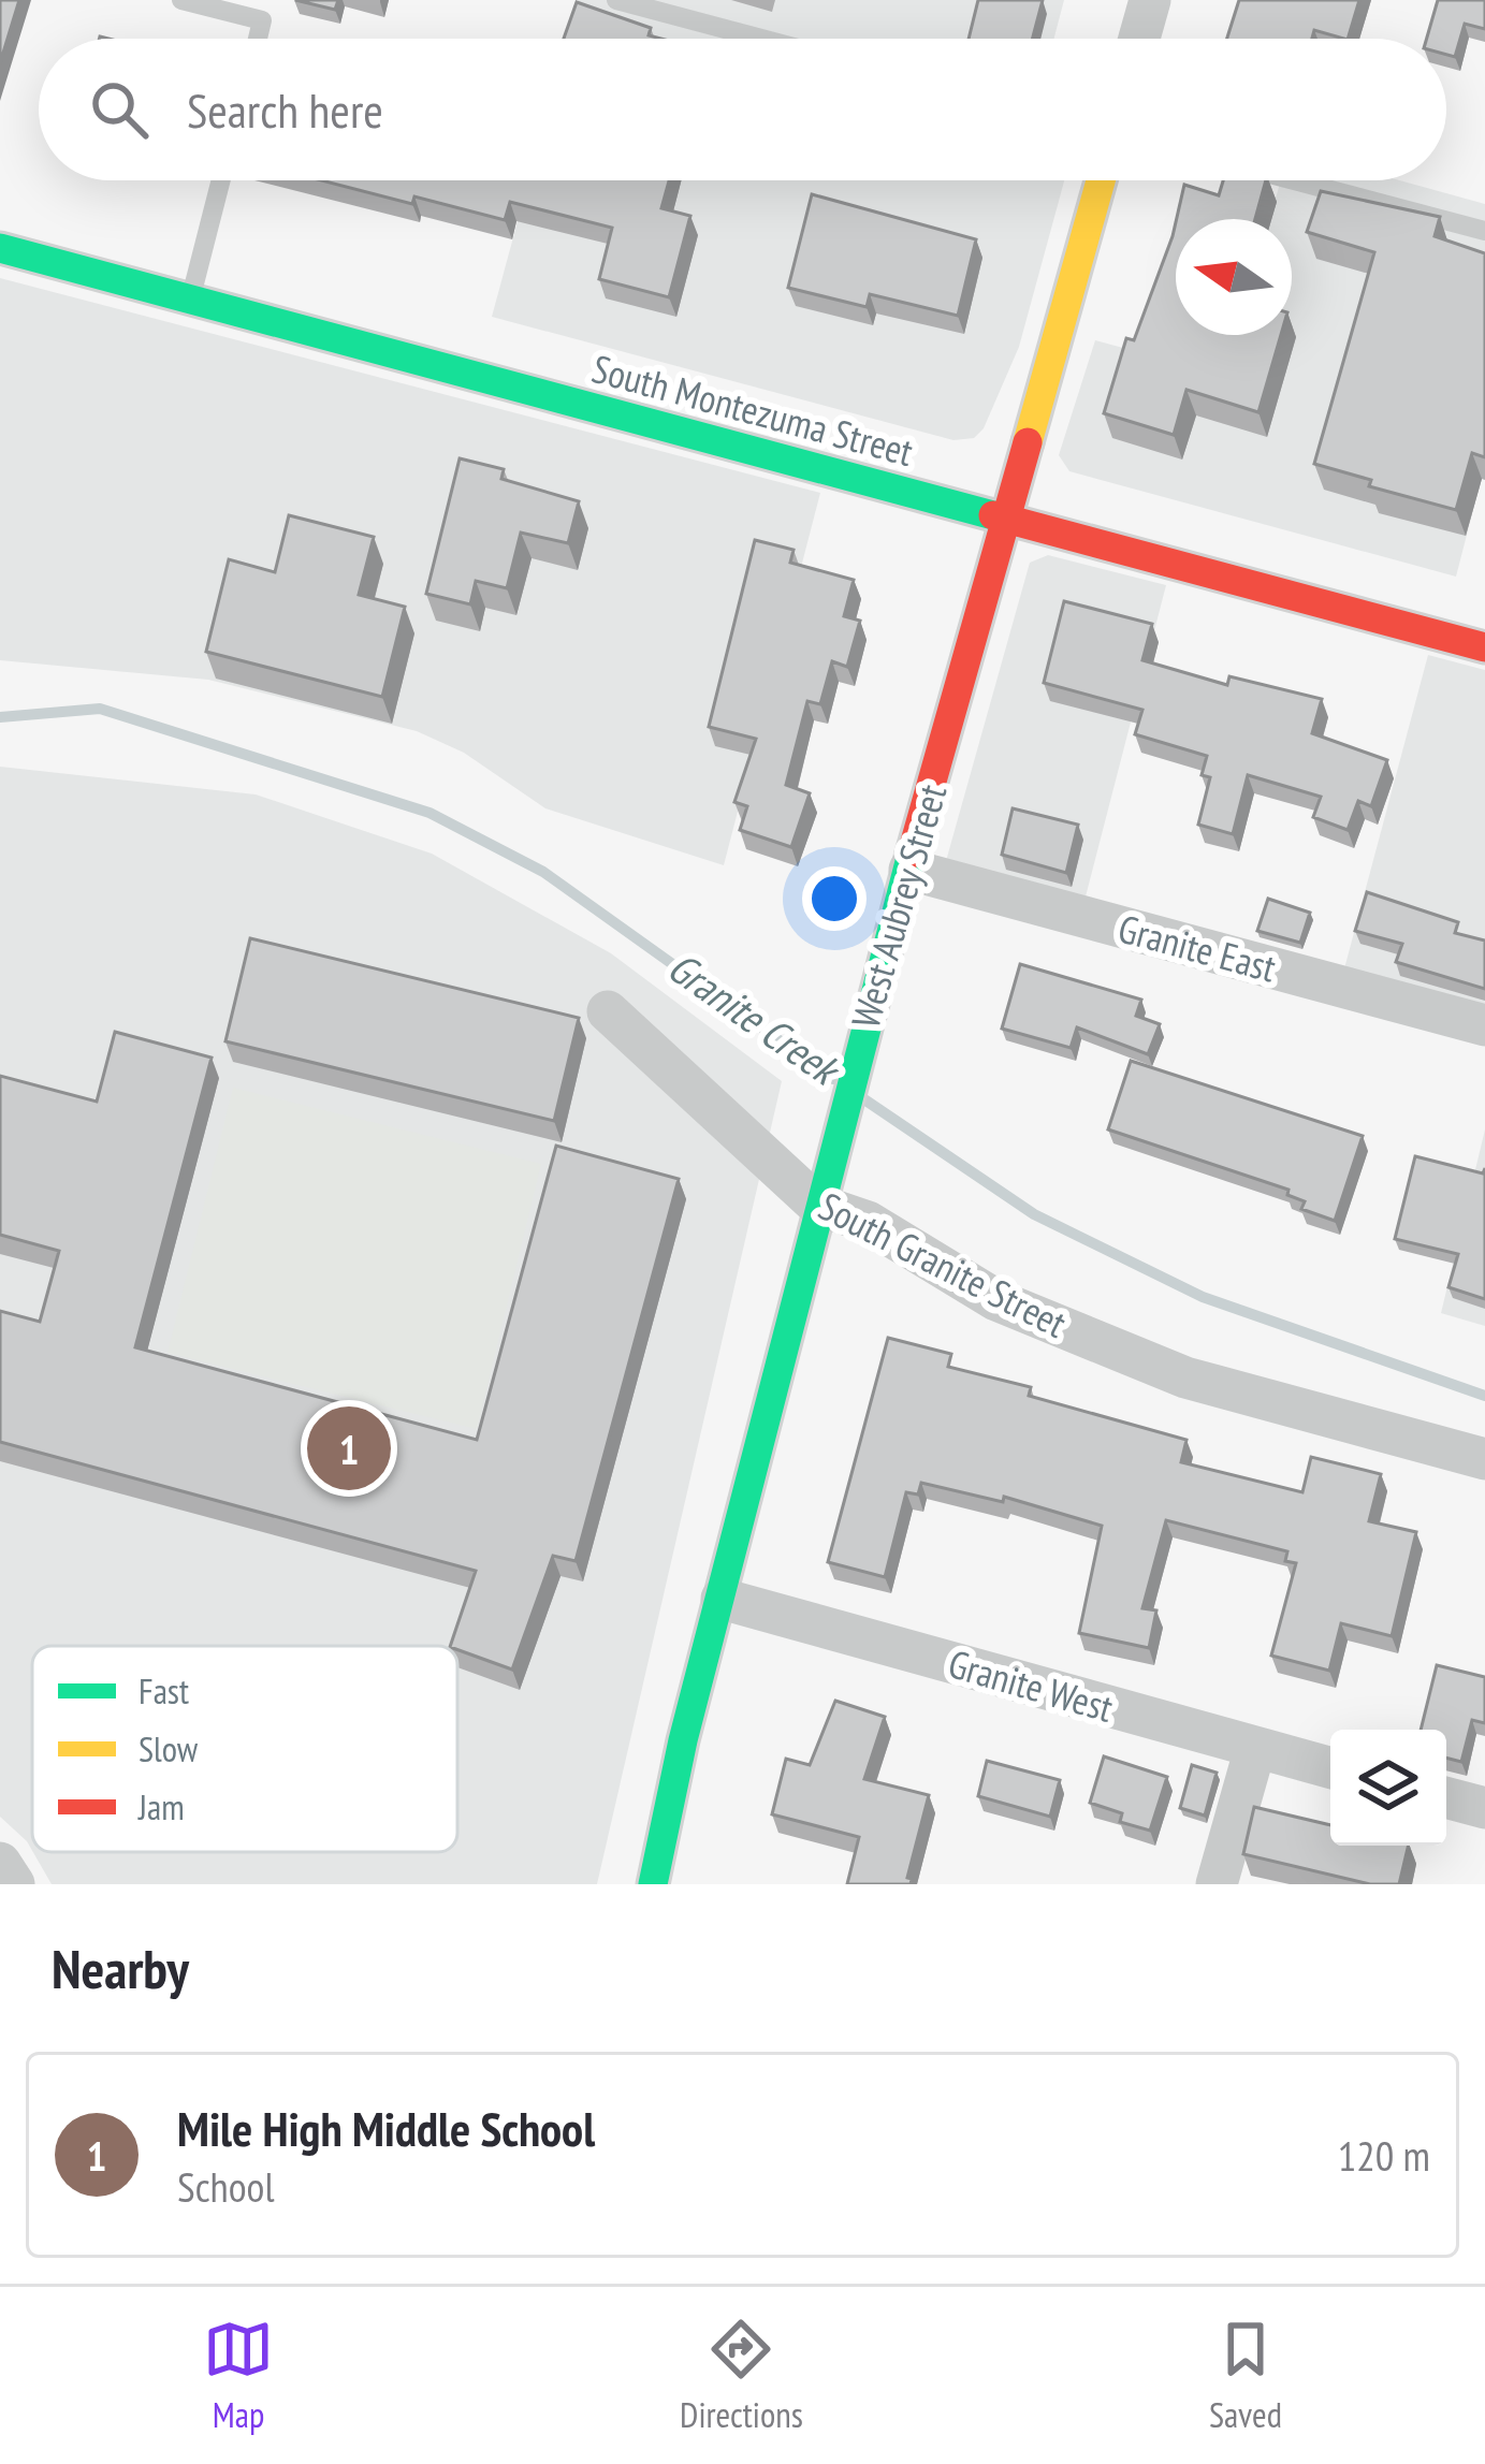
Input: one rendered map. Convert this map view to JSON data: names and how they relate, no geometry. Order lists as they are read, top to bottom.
{
  "streets": {
    "street": [
      "South Montezuma Street",
      "West Aubrey Street",
      "Granite East",
      "South Granite Street",
      "Granite West"
    ]
  },
  "crossings": [
    ["South Montezuma Street", "West Aubrey Street"],
    ["West Aubrey Street", "Granite East"],
    ["West Aubrey Street", "South Granite Street"],
    ["West Aubrey Street", "Granite West"]
  ],
  "water": ["Granite Creek"],
  "legend": ["Fast", "Slow", "Jam"],
  "north": "left",
  "page": {
    "search": "Search here",
    "pins": "1",
    "heading": "Nearby",
    "list": [
      {
        "mark": "1",
        "name": "Mile High Middle School",
        "note": "School",
        "value": "120 m"
      }
    ],
    "nav": ["Map", "Directions", "Saved"]
  }
}
